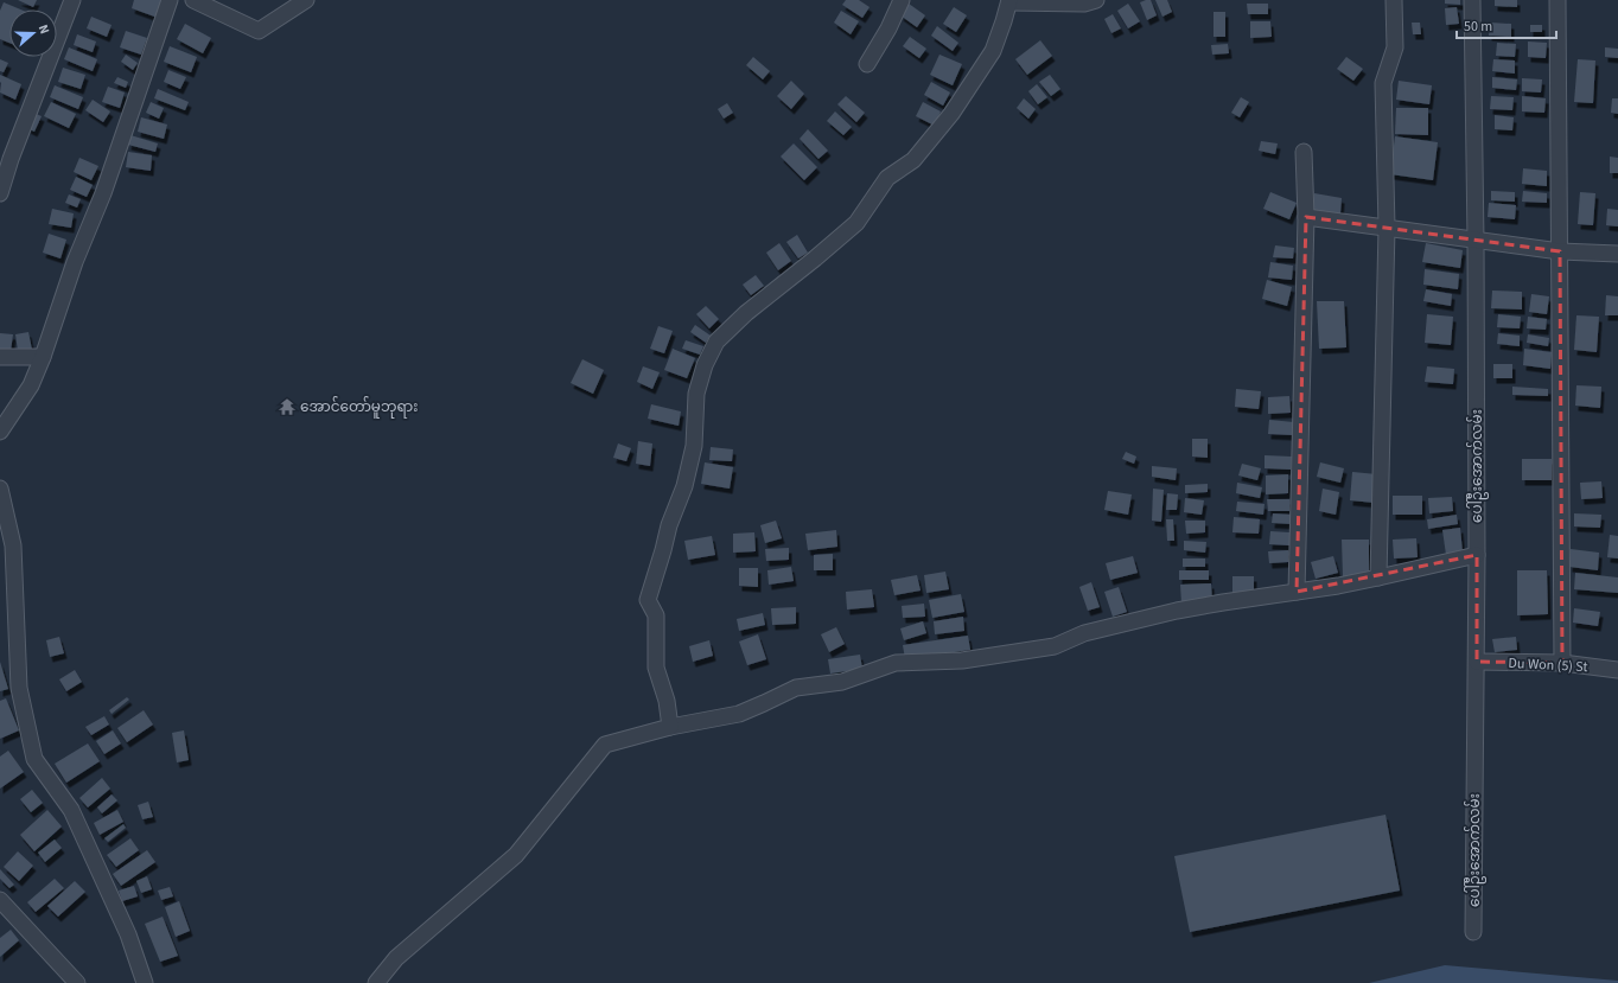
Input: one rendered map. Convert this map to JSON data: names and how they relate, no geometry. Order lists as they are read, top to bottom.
{
  "streets": {
    "street": ["ပေါ်ဦးအောက်လမ်း", "Du Won (5) St"]
  },
  "crossings": [
    ["ပေါ်ဦးအောက်လမ်း", "Du Won (5) St"]
  ],
  "places": {
    "temple": ["အောင်တော်မူဘုရား"]
  },
  "scale_bar": "50 m",
  "north": "right"
}
